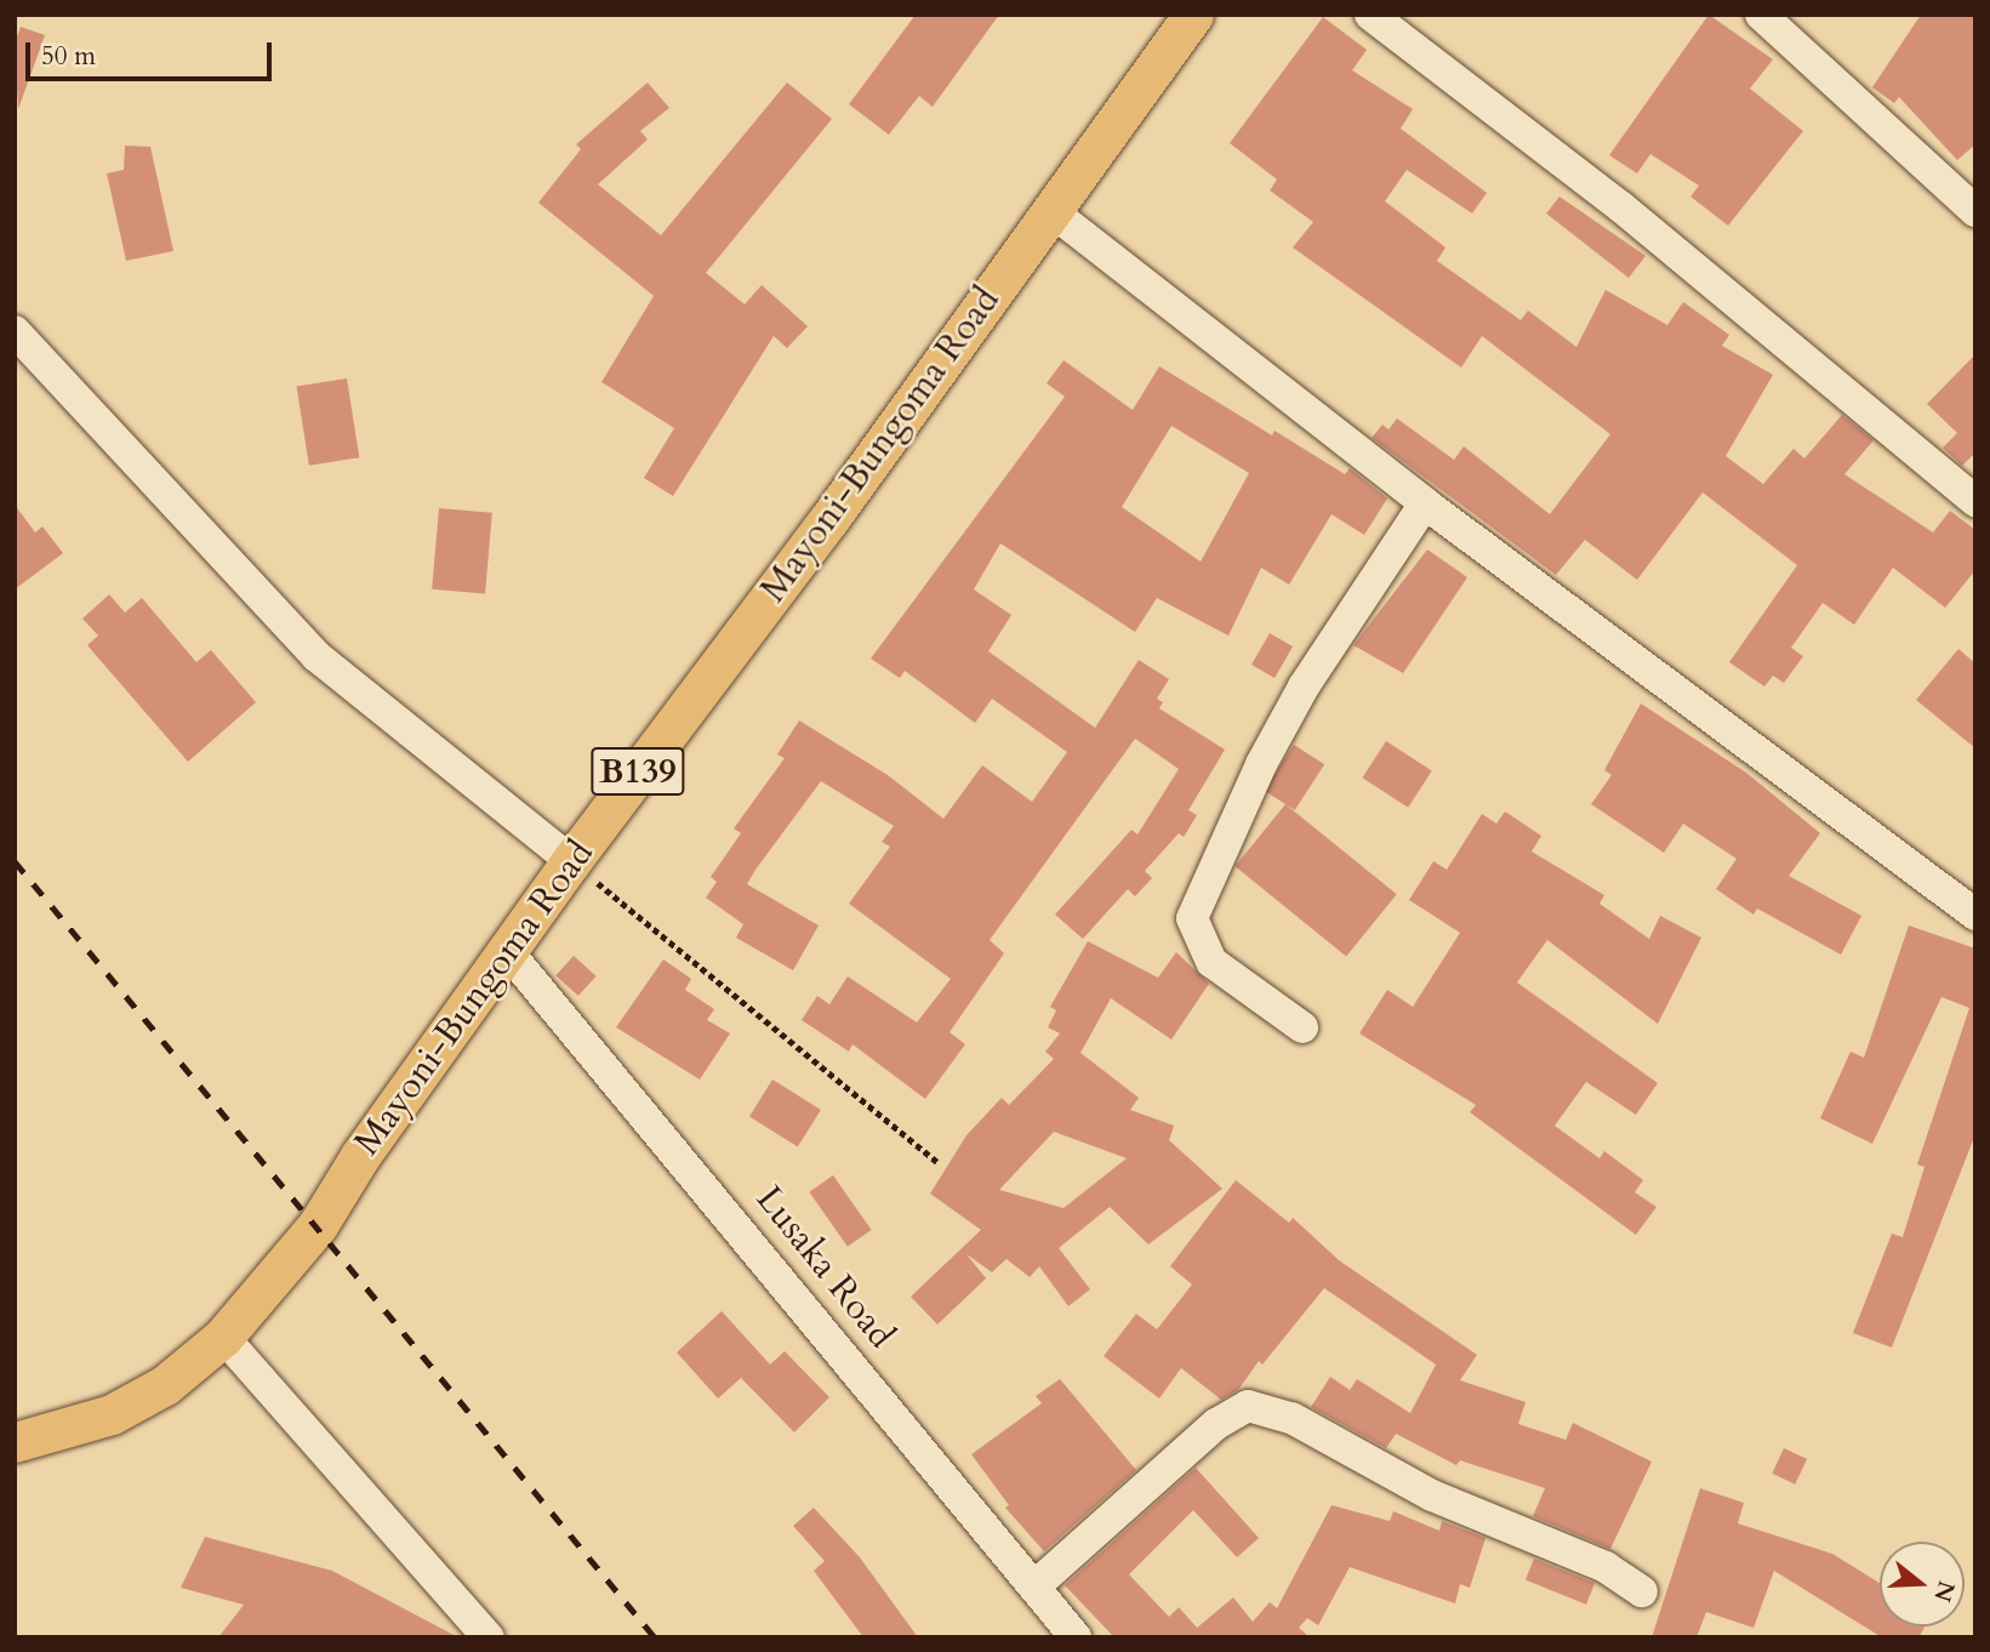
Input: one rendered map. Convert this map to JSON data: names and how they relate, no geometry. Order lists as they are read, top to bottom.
{
  "streets": {
    "main road": ["Mayoni-Bungoma Road", "B139"],
    "street": ["Lusaka Road"]
  },
  "crossings": [
    ["Mayoni-Bungoma Road", "Lusaka Road"]
  ],
  "scale_bar": "50 m",
  "north": "right"
}
